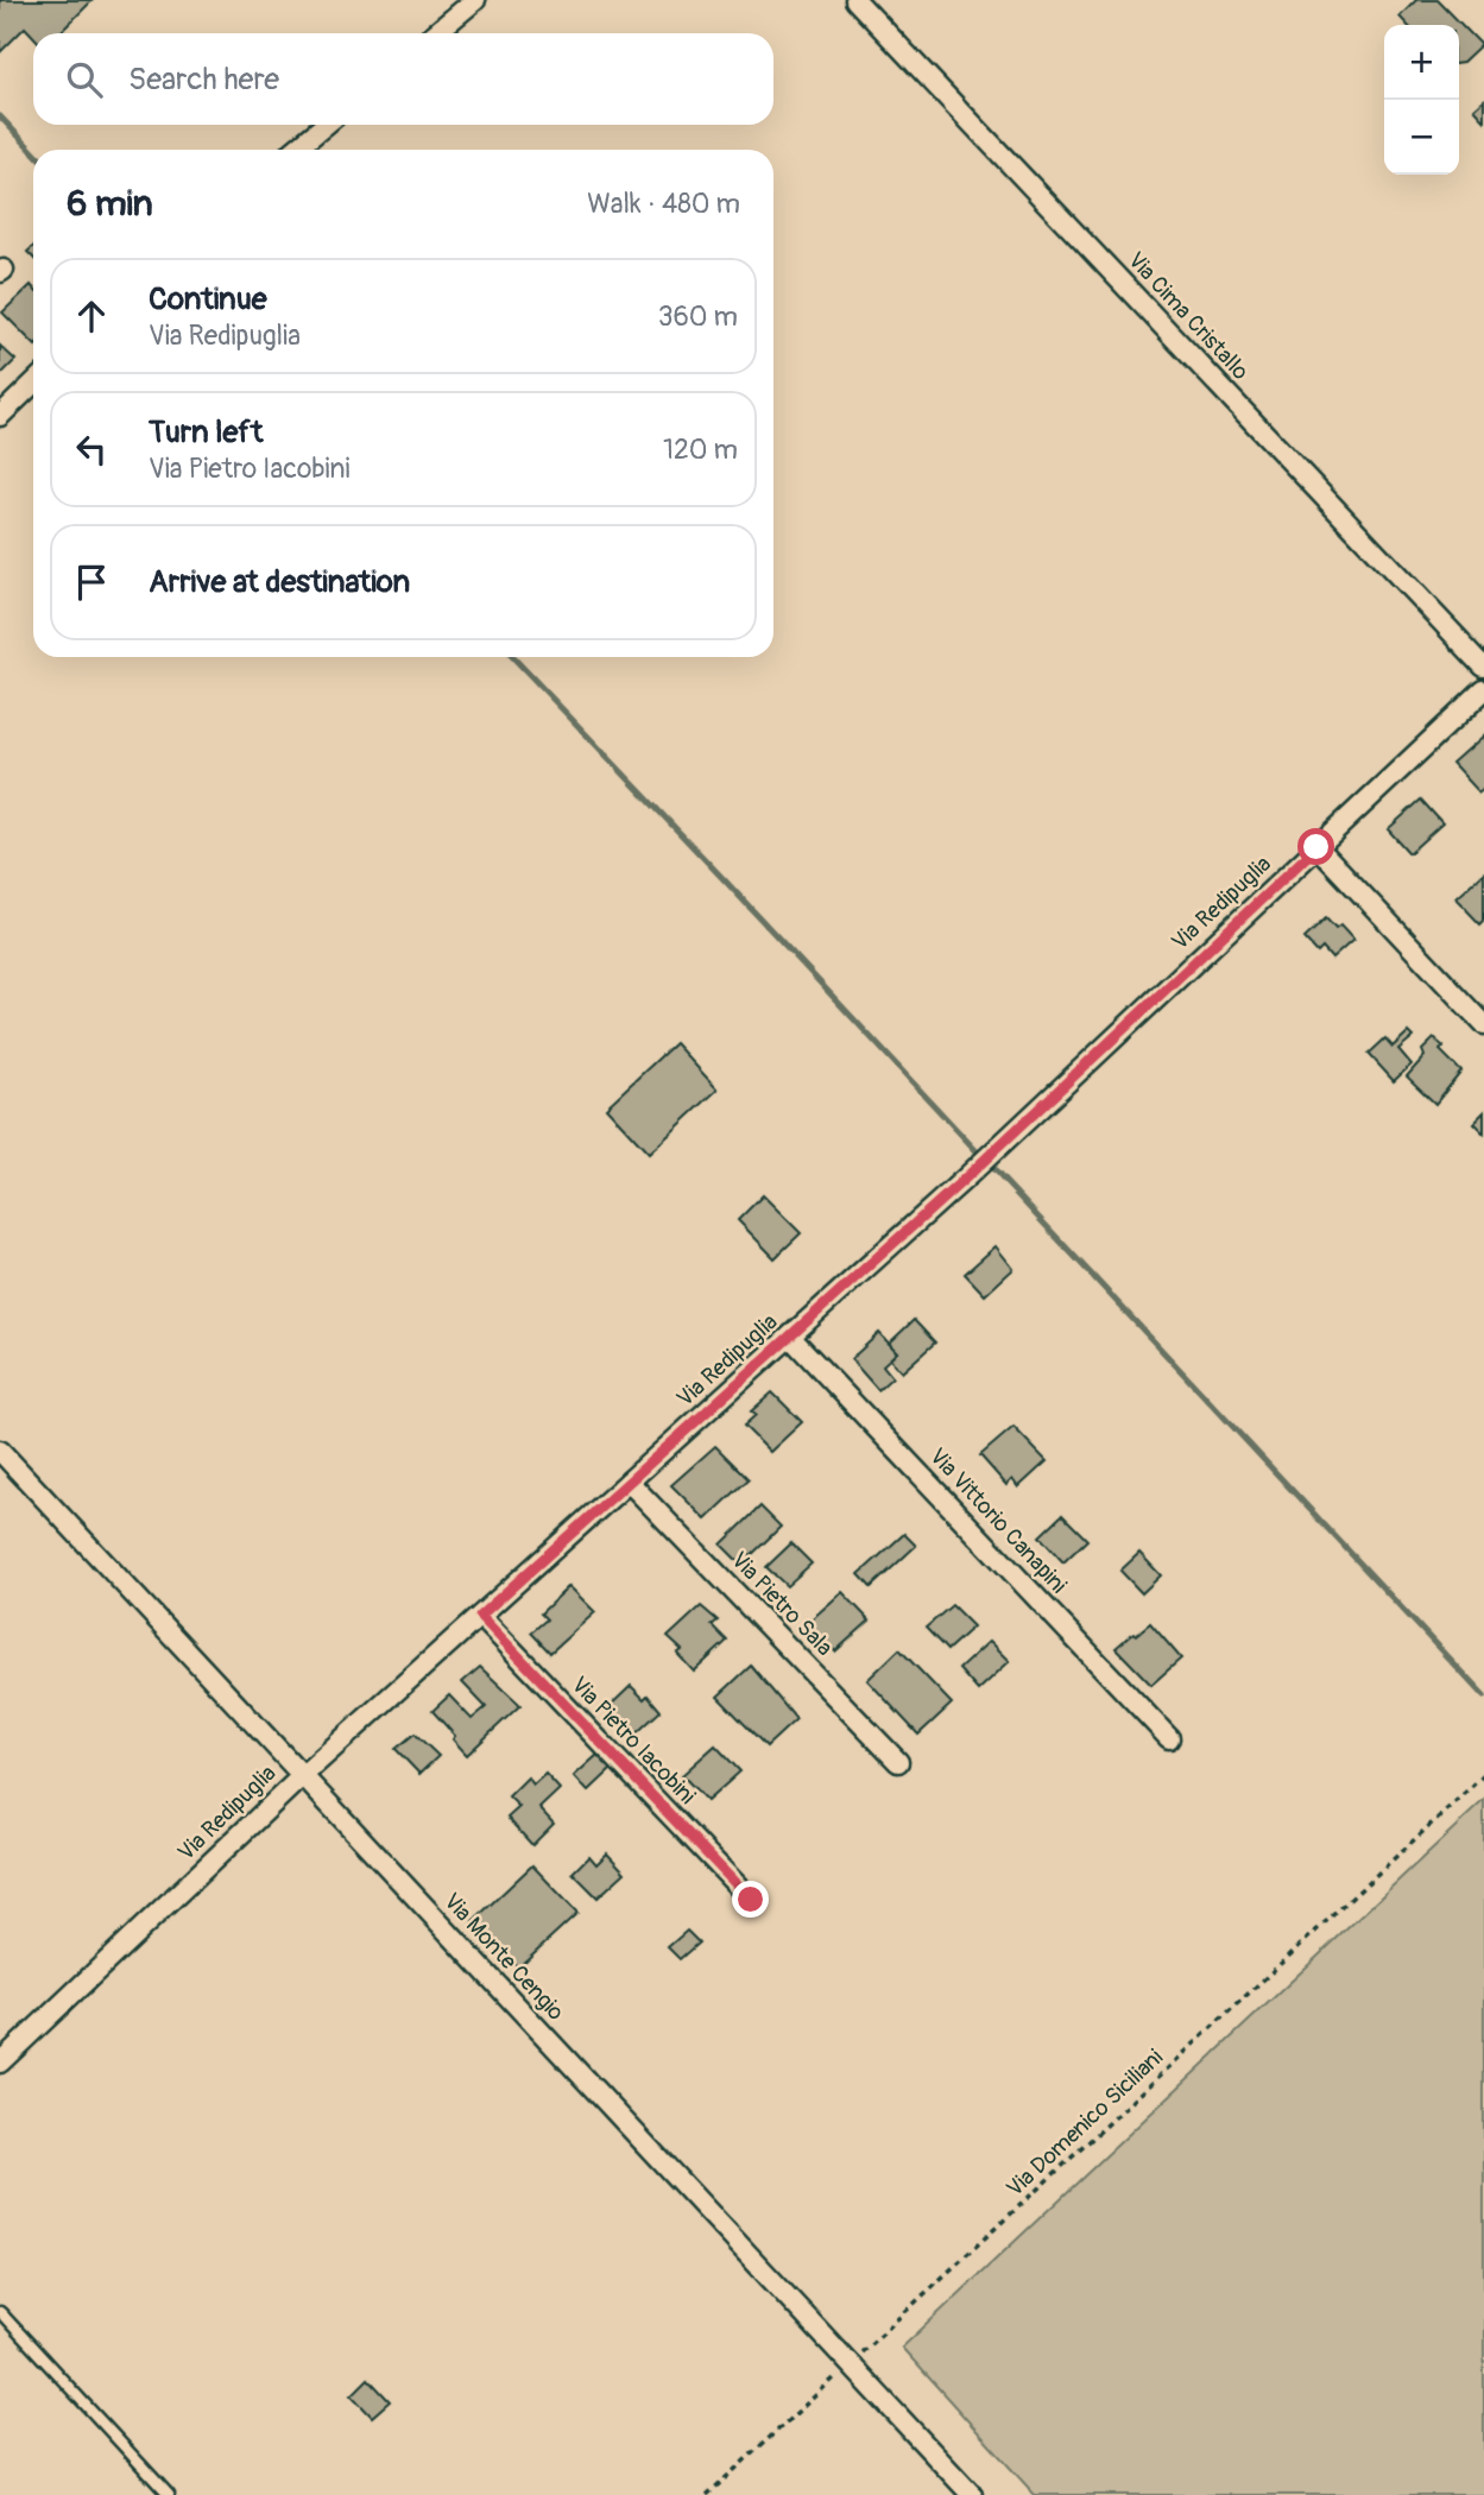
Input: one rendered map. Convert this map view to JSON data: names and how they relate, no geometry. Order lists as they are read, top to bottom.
{
  "streets": {
    "street": [
      "Via Cima Cristallo",
      "Via Redipuglia",
      "Via Vittorio Canapini",
      "Via Pietro Sala",
      "Via Pietro Iacobini",
      "Via Monte Cengio"
    ],
    "path": ["Via Domenico Siciliani"]
  },
  "crossings": [
    ["Via Redipuglia", "Via Vittorio Canapini"],
    ["Via Redipuglia", "Via Pietro Sala"],
    ["Via Redipuglia", "Via Pietro Iacobini"],
    ["Via Redipuglia", "Via Monte Cengio"],
    ["Via Monte Cengio", "Via Domenico Siciliani"]
  ],
  "page": {
    "map_buttons": ["+", "−"],
    "search": "Search here",
    "heading": ["6 min", "Walk · 480 m"],
    "list": [
      ["Continue", "Via Redipuglia", "360 m"],
      ["Turn left", "Via Pietro Iacobini", "120 m"],
      "Arrive at destination"
    ]
  }
}
